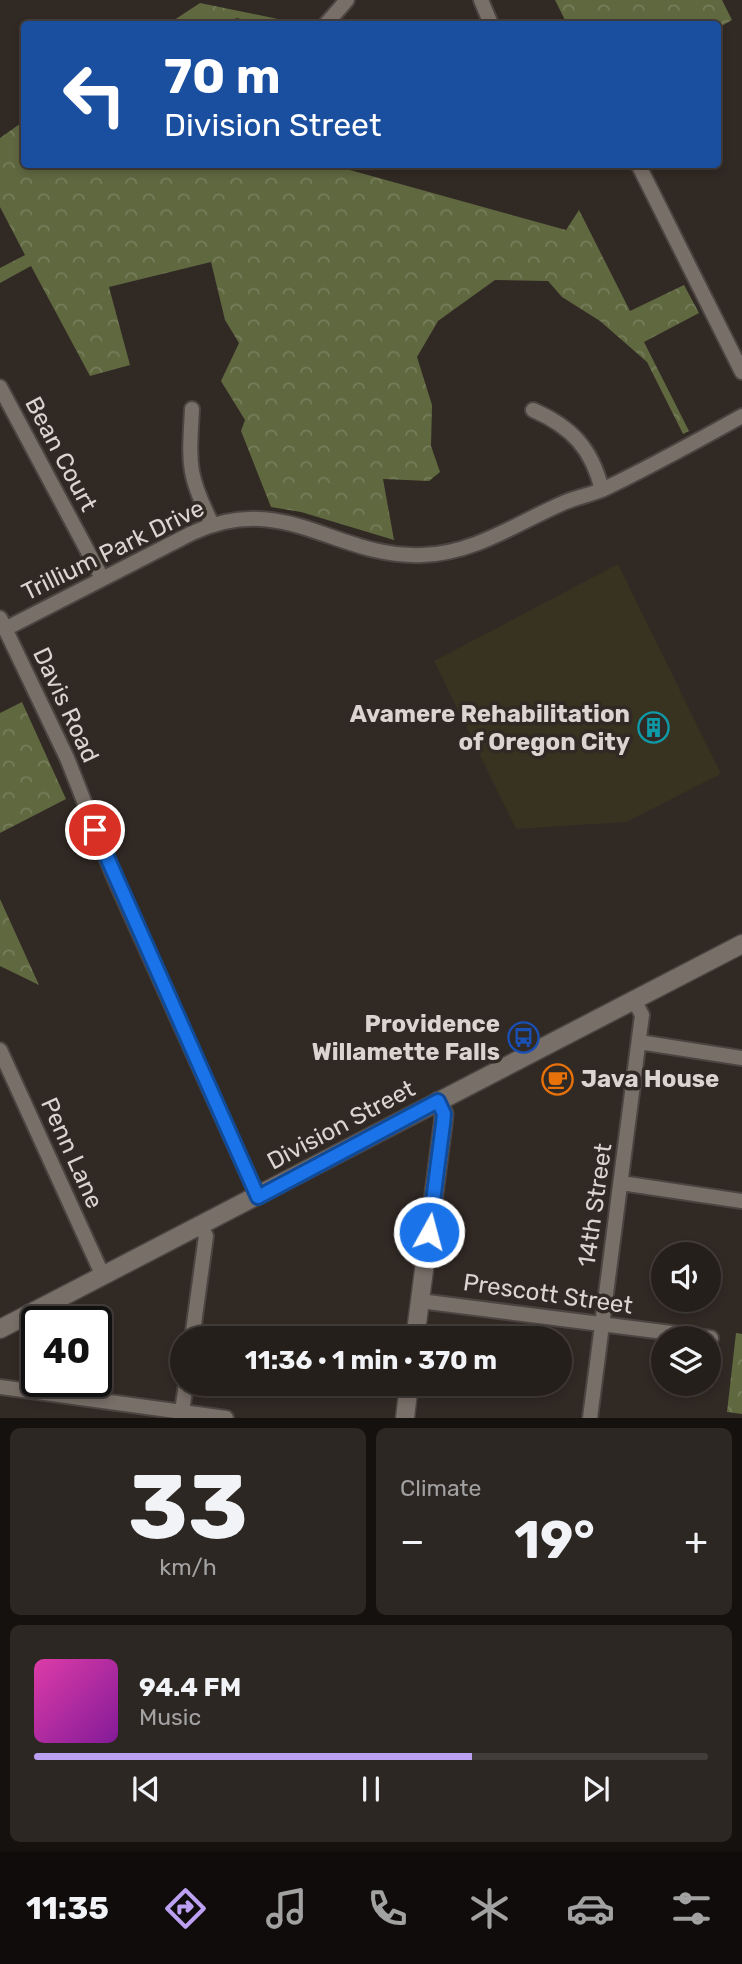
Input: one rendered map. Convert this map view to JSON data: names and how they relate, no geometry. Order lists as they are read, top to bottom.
{
  "streets": {
    "street": [
      "Bean Court",
      "Trillium Park Drive",
      "Davis Road",
      "Division Street",
      "Penn Lane",
      "14th Street",
      "Prescott Street"
    ]
  },
  "crossings": [
    ["Bean Court", "Trillium Park Drive"],
    ["Trillium Park Drive", "Davis Road"],
    ["Davis Road", "Division Street"],
    ["Division Street", "Penn Lane"],
    ["Division Street", "14th Street"],
    ["14th Street", "Prescott Street"]
  ],
  "places": {
    "building": ["Avamere Rehabilitation of Oregon City"],
    "bus stop": ["Providence Willamette Falls"],
    "cafe": ["Java House"]
  },
  "page": {
    "turn": ["70 m", "Division Street"],
    "limit": "40",
    "trip": "11:36 · 1 min · 370 m",
    "tile": [
      ["33", "km/h"],
      "Climate"
    ],
    "heat": ["−", "19°", "+"],
    "song": ["94.4 FM", "Music"],
    "tabs": "11:35"
  }
}
